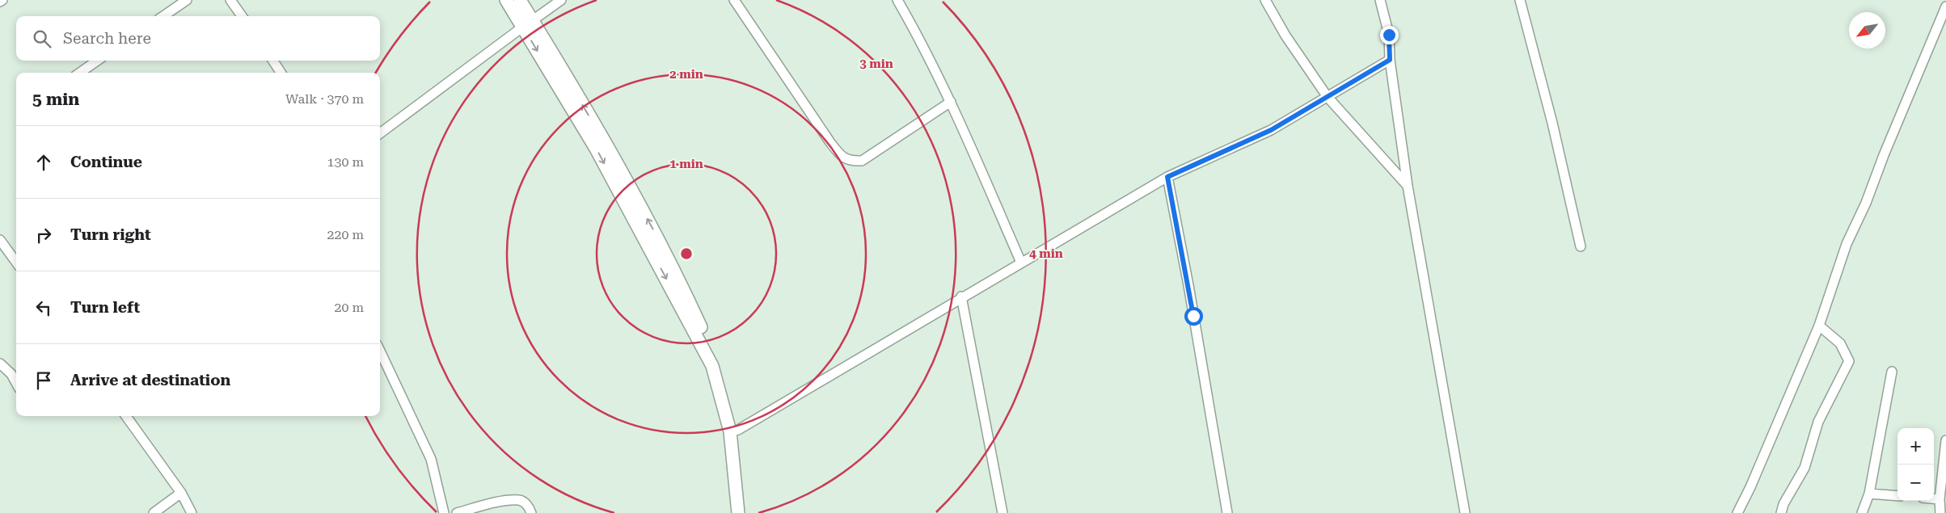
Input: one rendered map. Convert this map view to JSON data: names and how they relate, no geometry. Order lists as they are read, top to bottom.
{
  "north": "bottom left",
  "page": {
    "search": "Search here",
    "heading": ["5 min", "Walk · 370 m"],
    "list": [
      ["Continue", "130 m"],
      ["Turn right", "220 m"],
      ["Turn left", "20 m"],
      "Arrive at destination"
    ],
    "map_buttons": ["+", "−"]
  },
  "rings": [
    "3 min",
    "2 min",
    "1 min",
    "4 min"
  ]
}
